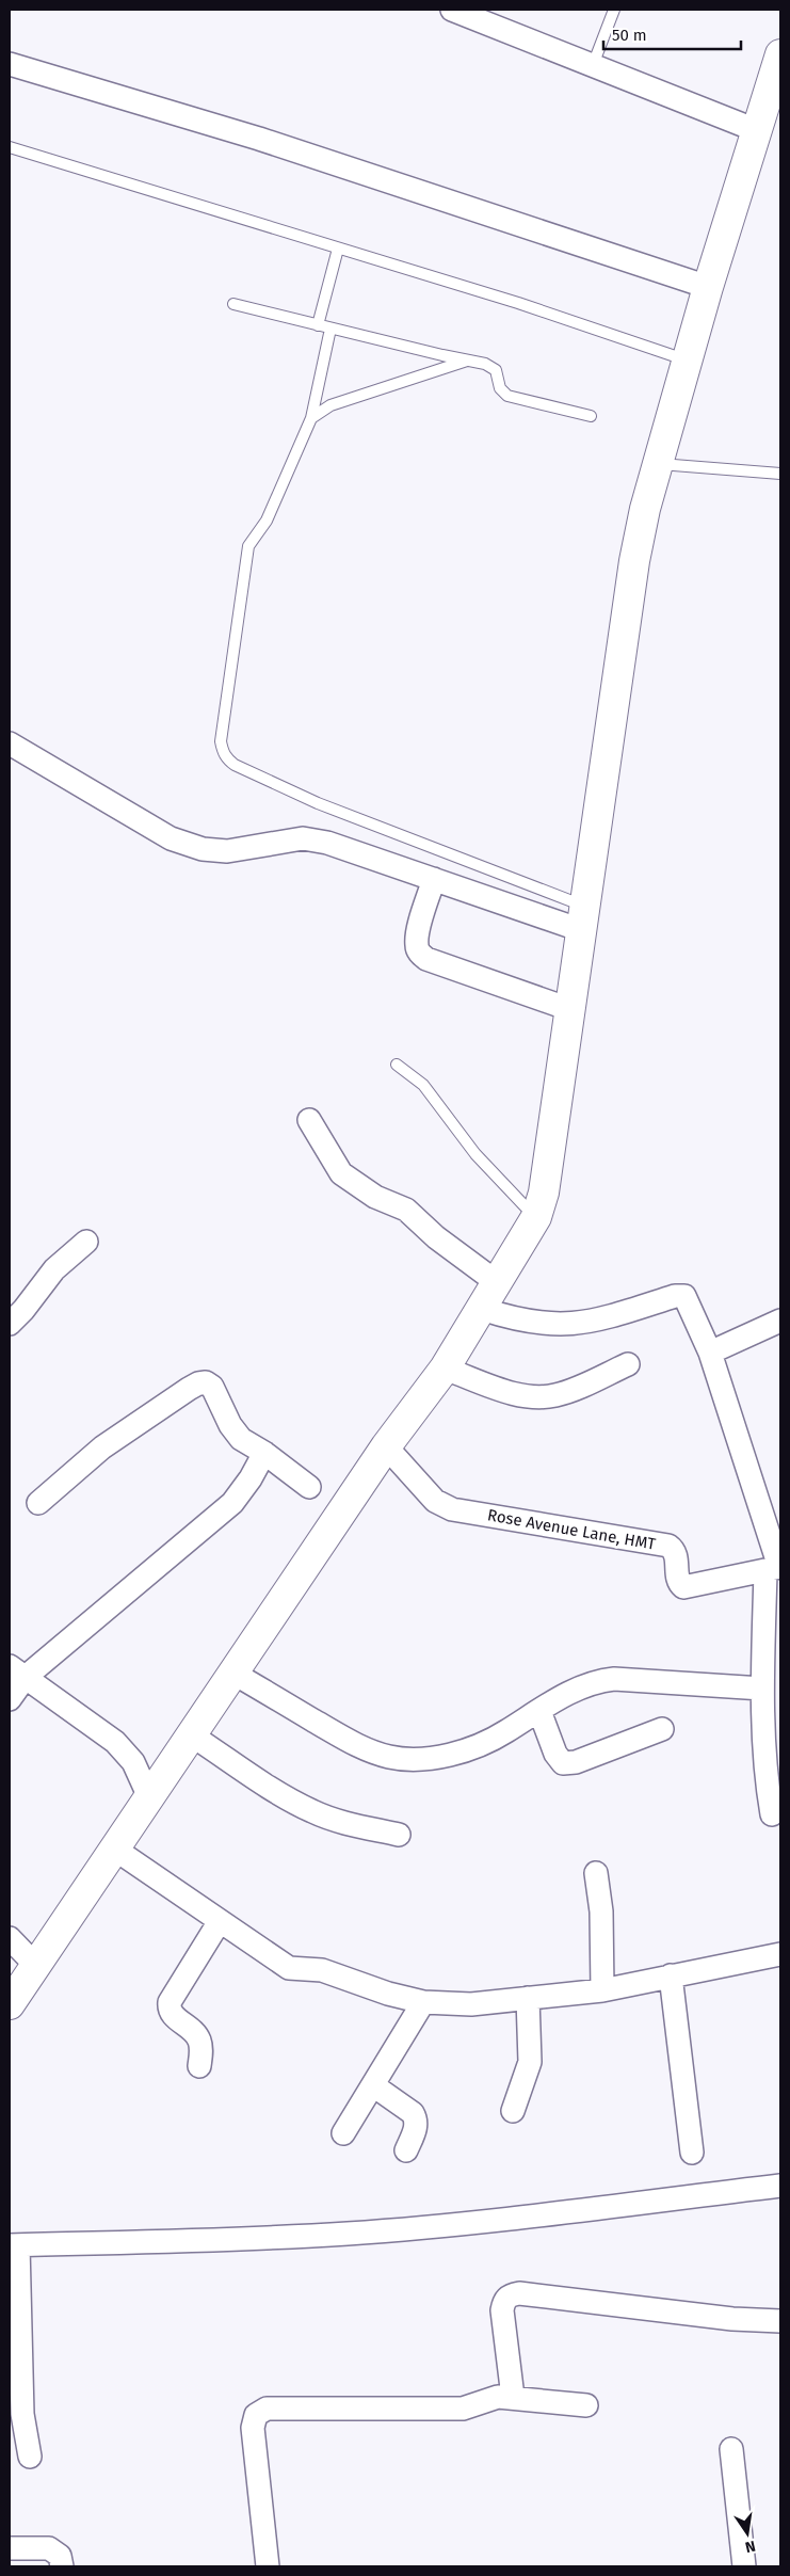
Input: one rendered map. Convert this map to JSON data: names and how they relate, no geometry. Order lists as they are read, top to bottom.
{
  "streets": {
    "street": ["Rose Avenue Lane, HMT"]
  },
  "scale_bar": "50 m",
  "north": "bottom"
}
